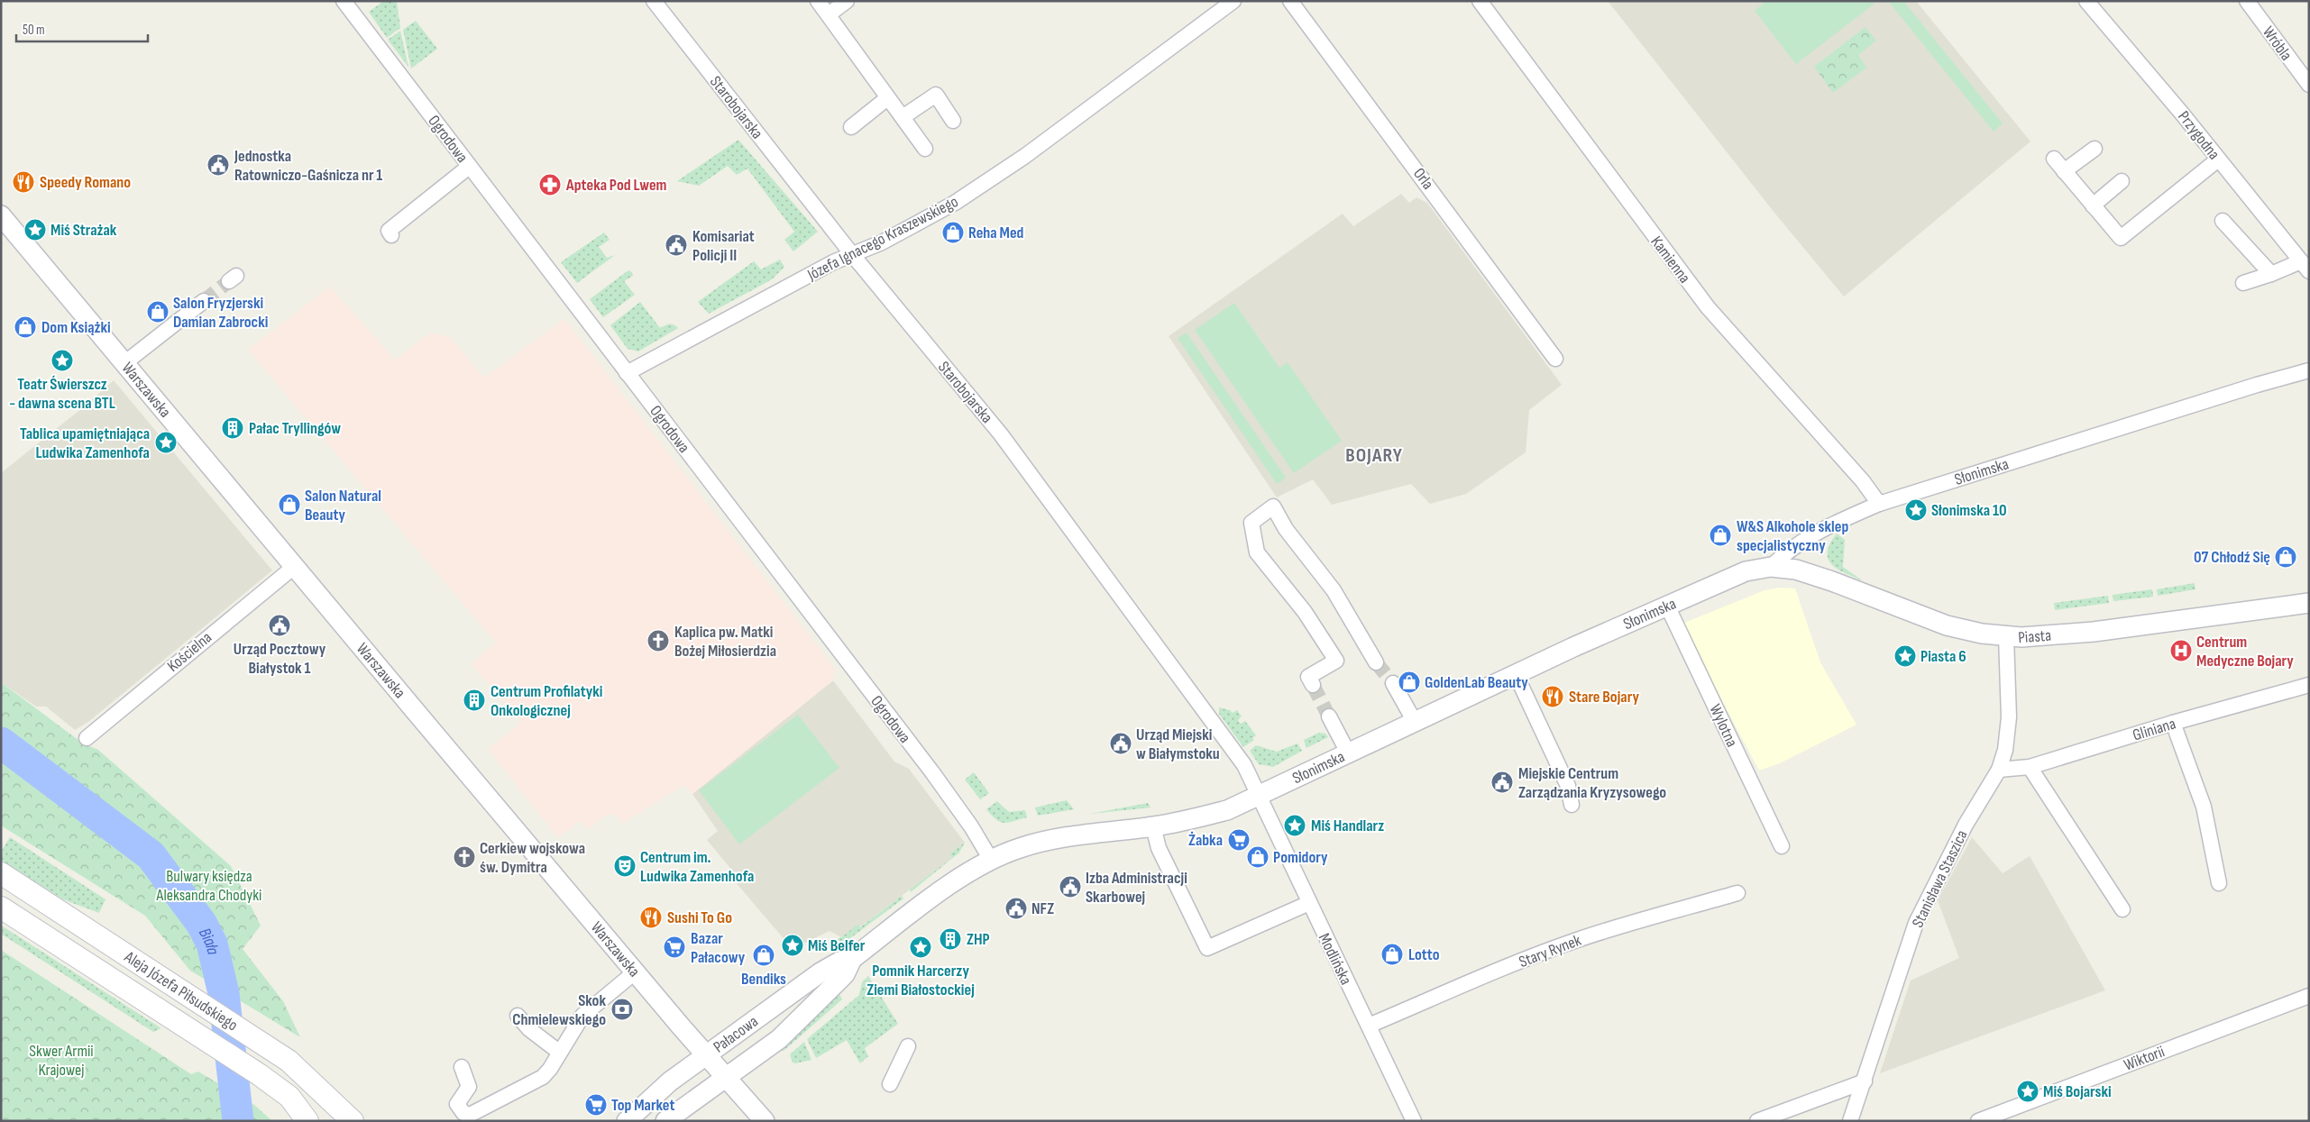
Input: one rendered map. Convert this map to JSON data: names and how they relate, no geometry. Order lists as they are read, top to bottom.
{
  "streets": {
    "main road": ["Aleja Józefa Piłsudskiego"],
    "street": [
      "Wróbla",
      "Starobojarska",
      "Przygodna",
      "Ogrodowa",
      "Orla",
      "Józefa Ignacego Kraszewskiego",
      "Kamienna",
      "Warszawska",
      "Słonimska",
      "Piasta",
      "Kościelna",
      "Wylotna",
      "Gliniana",
      "Stanisława Staszica",
      "Stary Rynek",
      "Modlińska",
      "Pałacowa",
      "Wiktorii"
    ]
  },
  "crossings": [
    ["Starobojarska", "Józefa Ignacego Kraszewskiego"],
    ["Starobojarska", "Słonimska"],
    ["Starobojarska", "Modlińska"],
    ["Ogrodowa", "Józefa Ignacego Kraszewskiego"],
    ["Ogrodowa", "Słonimska"],
    ["Ogrodowa", "Pałacowa"],
    ["Kamienna", "Słonimska"],
    ["Warszawska", "Kościelna"],
    ["Warszawska", "Pałacowa"],
    ["Słonimska", "Piasta"],
    ["Słonimska", "Wylotna"],
    ["Słonimska", "Modlińska"],
    ["Słonimska", "Pałacowa"],
    ["Piasta", "Stanisława Staszica"],
    ["Gliniana", "Stanisława Staszica"],
    ["Stary Rynek", "Modlińska"]
  ],
  "districts": ["BOJARY"],
  "water": ["Biała"],
  "parks": ["Bulwary księdza Aleksandra Chodyki", "Skwer Armii Krajowej"],
  "places": {
    "public building": [
      "Jednostka Ratowniczo-Gaśnicza nr 1",
      "Komisariat Policji II",
      "Urząd Pocztowy Białystok 1",
      "Urząd Miejski w Białymstoku",
      "Miejskie Centrum Zarządzania Kryzysowego",
      "Izba Administracji Skarbowej",
      "NFZ"
    ],
    "restaurant": ["Speedy Romano", "Stare Bojary", "Sushi To Go"],
    "pharmacy": ["Apteka Pod Lwem"],
    "place": [
      "Miś Strażak",
      "Teatr Świerszcz - dawna scena BTL",
      "Tablica upamiętniająca Ludwika Zamenhofa",
      "Słonimska 10",
      "Piasta 6",
      "Miś Handlarz",
      "Miś Belfer",
      "Pomnik Harcerzy Ziemi Białostockiej",
      "Miś Bojarski"
    ],
    "shop": [
      "Reha Med",
      "Salon Fryzjerski Damian Zabrocki",
      "Dom Książki",
      "Salon Natural Beauty",
      "W&S Alkohole sklep specjalistyczny",
      "07 Chłodź Się",
      "GoldenLab Beauty",
      "Pomidory",
      "Lotto",
      "Bendiks"
    ],
    "building": ["Pałac Tryllingów", "Centrum Profilatyki Onkologicznej", "ZHP"],
    "church": ["Kaplica pw. Matki Bożej Miłosierdzia", "Cerkiew wojskowa św. Dymitra"],
    "hospital": ["Centrum Medyczne Bojary"],
    "supermarket": ["Żabka", "Bazar Pałacowy", "Top Market"],
    "theatre": ["Centrum im. Ludwika Zamenhofa"],
    "bank": ["Skok Chmielewskiego"]
  },
  "scale_bar": "50 m"
}
